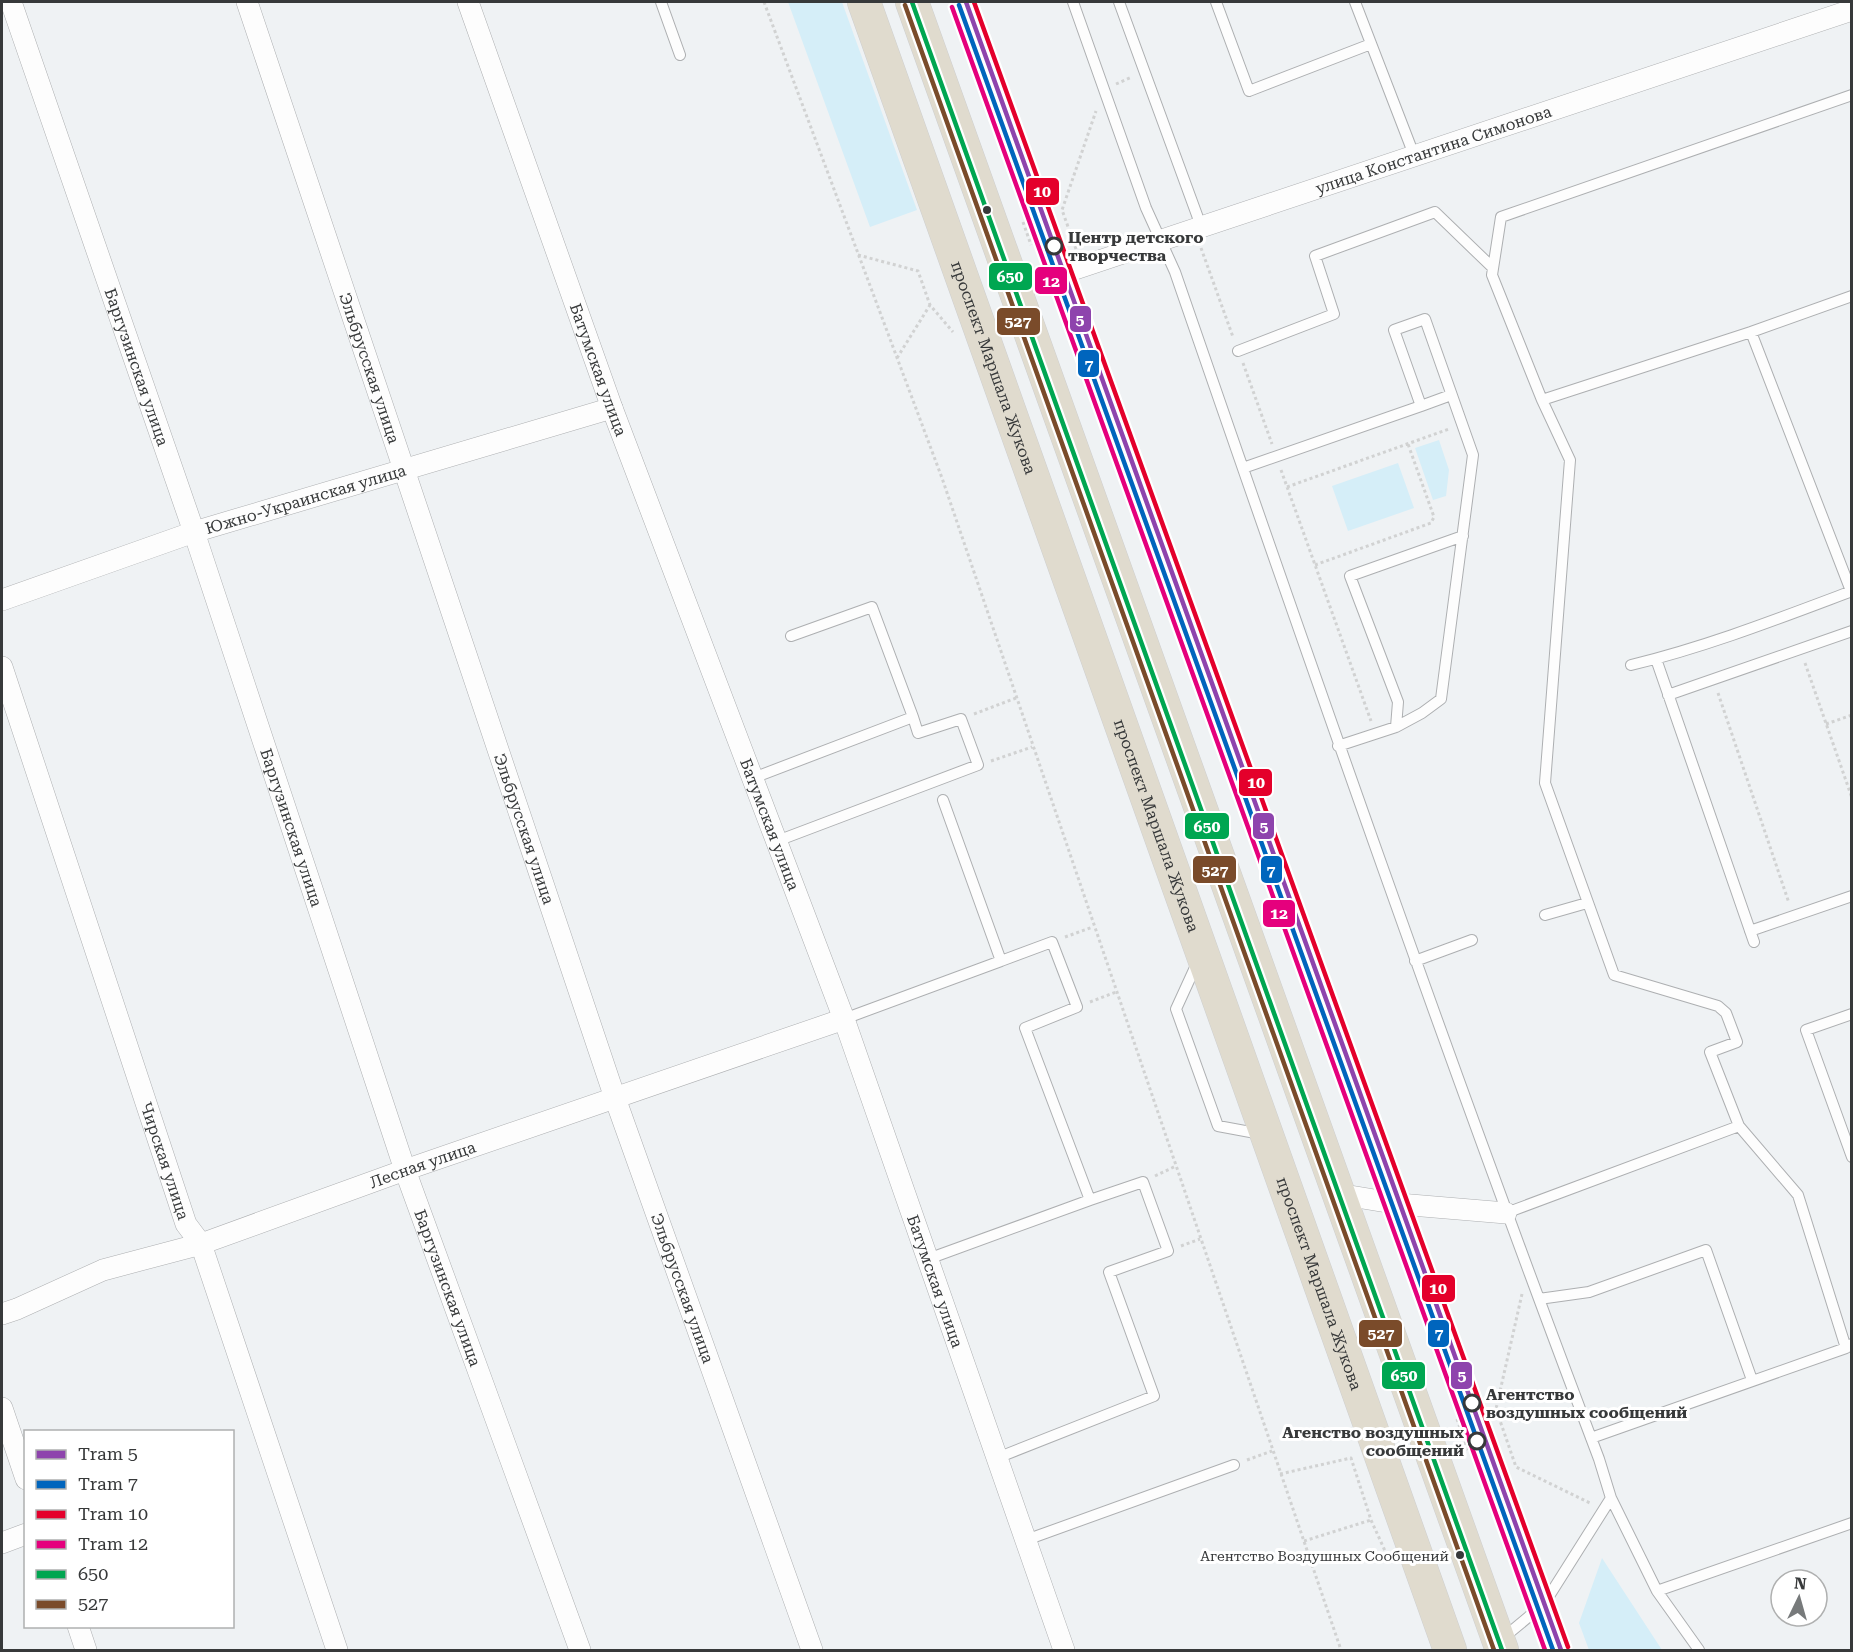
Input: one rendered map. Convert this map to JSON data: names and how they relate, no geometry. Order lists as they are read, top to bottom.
{
  "streets": {
    "highway": ["проспект Маршала Жукова"],
    "street": [
      "улица Константина Симонова",
      "Баргузинская улица",
      "Эльбрусская улица",
      "Батумская улица",
      "Южно-Украинская улица",
      "Чирская улица",
      "Лесная улица"
    ]
  },
  "crossings": [
    ["Баргузинская улица", "Южно-Украинская улица"],
    ["Баргузинская улица", "Лесная улица"],
    ["Эльбрусская улица", "Южно-Украинская улица"],
    ["Эльбрусская улица", "Лесная улица"],
    ["Батумская улица", "Южно-Украинская улица"],
    ["Батумская улица", "Лесная улица"],
    ["Чирская улица", "Лесная улица"]
  ],
  "places": [
    "Центр детского творчества",
    "Агентство воздушных сообщений",
    "Агенство воздушных сообщений",
    "Агентство Воздушных Сообщений"
  ],
  "lines": [
    "tram line 5",
    "tram line 10",
    "transit line 650",
    "tram line 7",
    "transit line 527",
    "tram line 12"
  ],
  "legend": [
    "Tram 5",
    "Tram 7",
    "Tram 10",
    "Tram 12",
    "650",
    "527"
  ],
  "north": "top"
}
